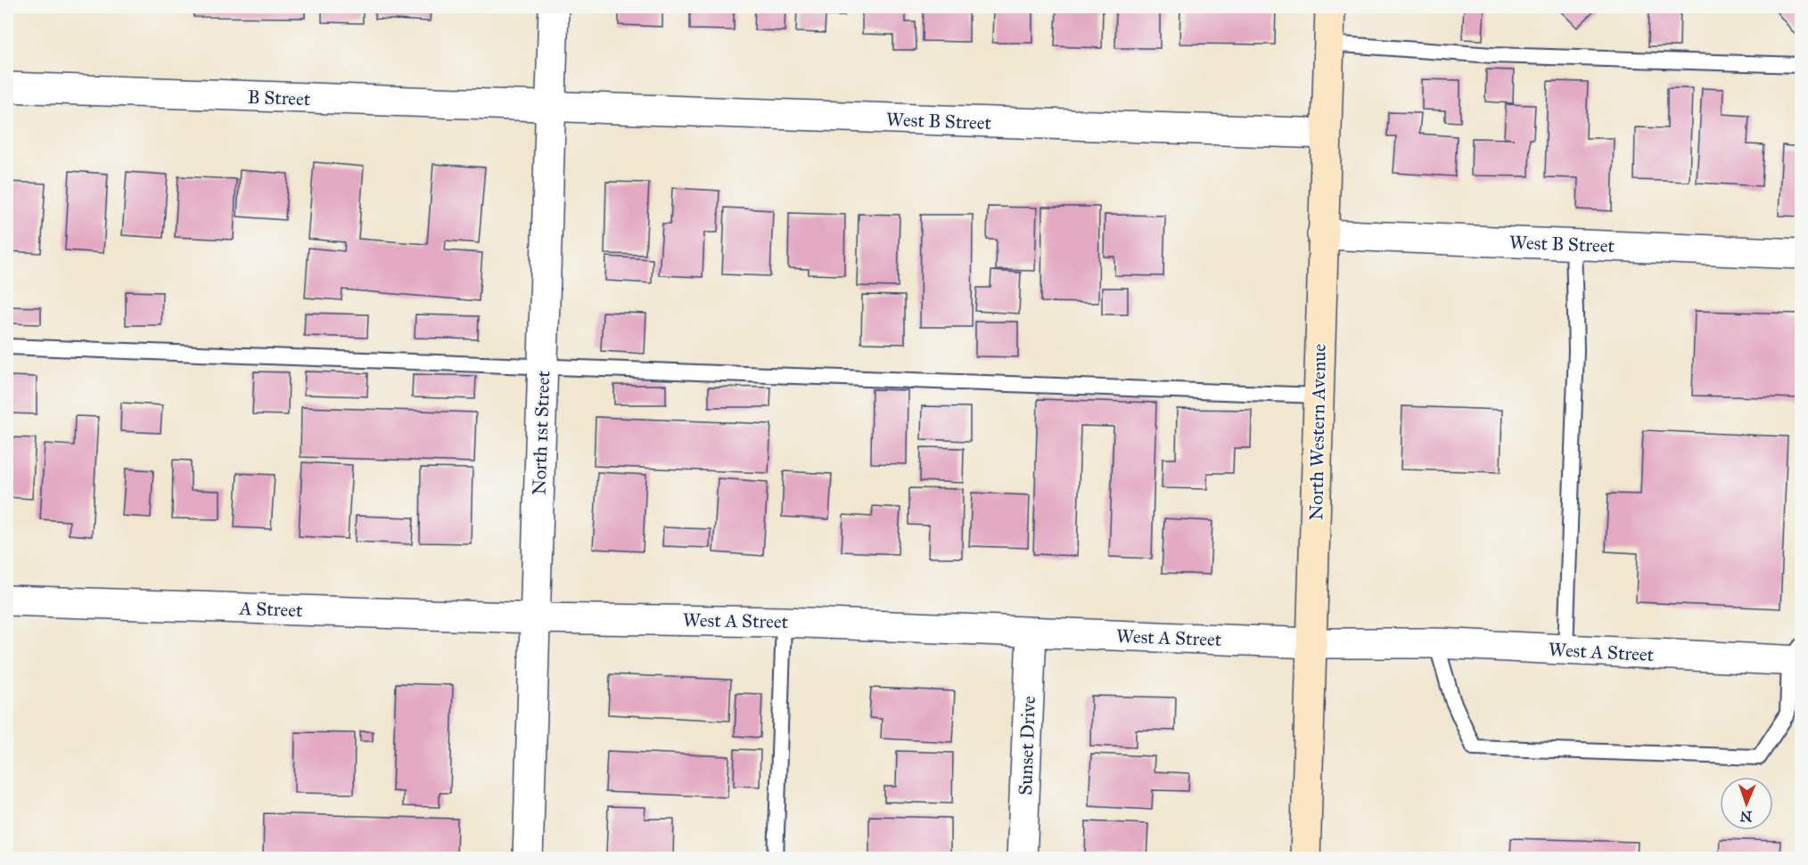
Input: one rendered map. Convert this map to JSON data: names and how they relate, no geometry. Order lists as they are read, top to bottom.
{
  "streets": {
    "main road": ["North Western Avenue"],
    "street": [
      "B Street",
      "West B Street",
      "North 1st Street",
      "A Street",
      "West A Street",
      "Sunset Drive"
    ]
  },
  "crossings": [
    ["B Street", "West B Street"],
    ["B Street", "North 1st Street"],
    ["West B Street", "North Western Avenue"],
    ["West B Street", "North 1st Street"],
    ["North Western Avenue", "West A Street"],
    ["North 1st Street", "A Street"],
    ["North 1st Street", "West A Street"],
    ["A Street", "West A Street"],
    ["West A Street", "Sunset Drive"]
  ],
  "north": "bottom"
}
